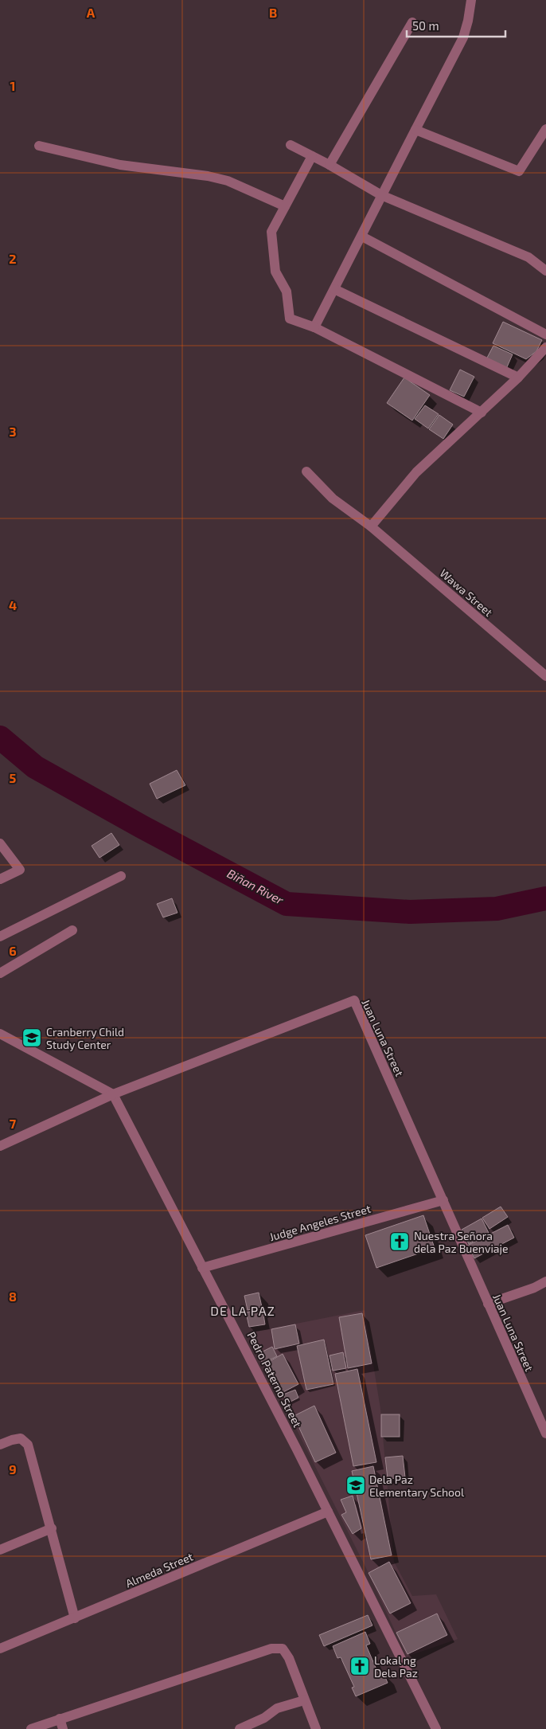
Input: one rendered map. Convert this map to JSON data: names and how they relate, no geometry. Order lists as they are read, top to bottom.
{
  "streets": {
    "street": [
      "Wawa Street",
      "Juan Luna Street",
      "Judge Angeles Street",
      "Pedro Paterno Street",
      "Almeda Street"
    ]
  },
  "crossings": [
    ["Juan Luna Street", "Judge Angeles Street"],
    ["Juan Luna Street", "Pedro Paterno Street"],
    ["Judge Angeles Street", "Pedro Paterno Street"],
    ["Pedro Paterno Street", "Almeda Street"]
  ],
  "districts": ["DE LA PAZ"],
  "water": ["Biñan River"],
  "places": {
    "school or university": ["Cranberry Child Study Center", "Dela Paz Elementary School"],
    "church": ["Nuestra Señora dela Paz Buenviaje", "Lokal ng Dela Paz"]
  },
  "scale_bar": "50 m",
  "grid": {
    "columns": ["A", "B"],
    "rows": [
      "1",
      "2",
      "3",
      "4",
      "5",
      "6",
      "7",
      "8",
      "9"
    ]
  }
}
